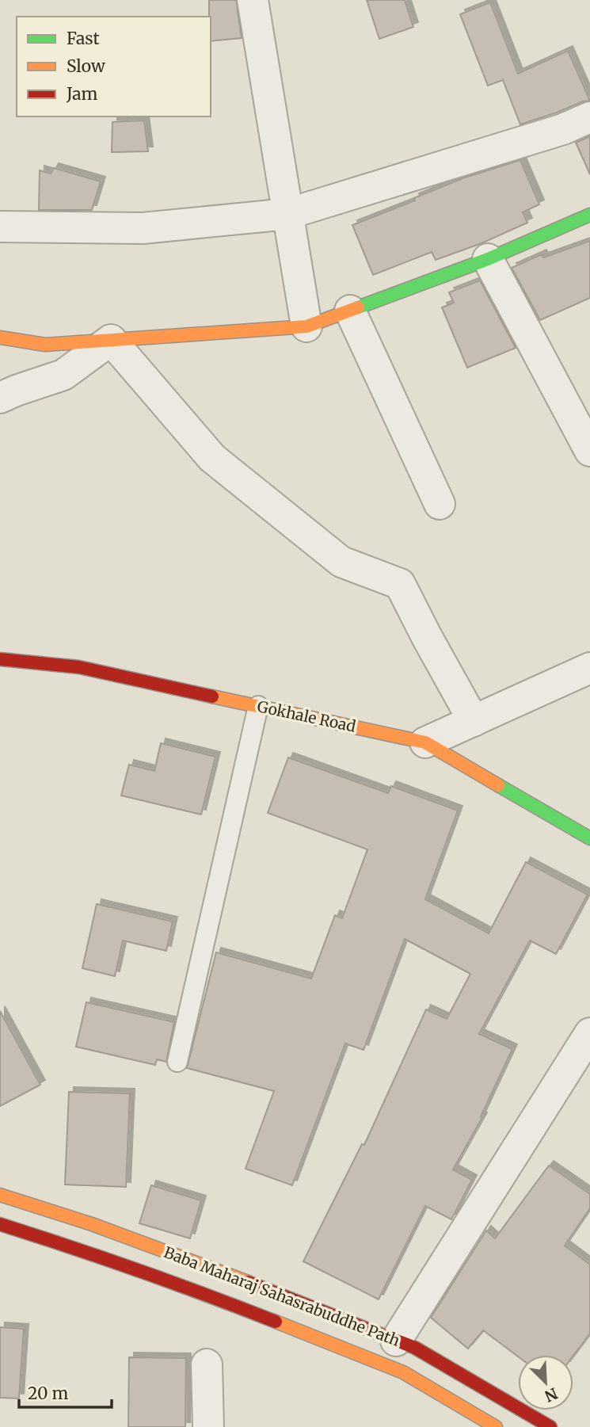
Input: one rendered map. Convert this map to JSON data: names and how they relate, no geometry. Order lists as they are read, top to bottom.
{
  "streets": {
    "street": ["Gokhale Road", "Baba Maharaj Sahasrabuddhe Path"]
  },
  "legend": ["Fast", "Slow", "Jam"],
  "scale_bar": "20 m",
  "north": "bottom right"
}
